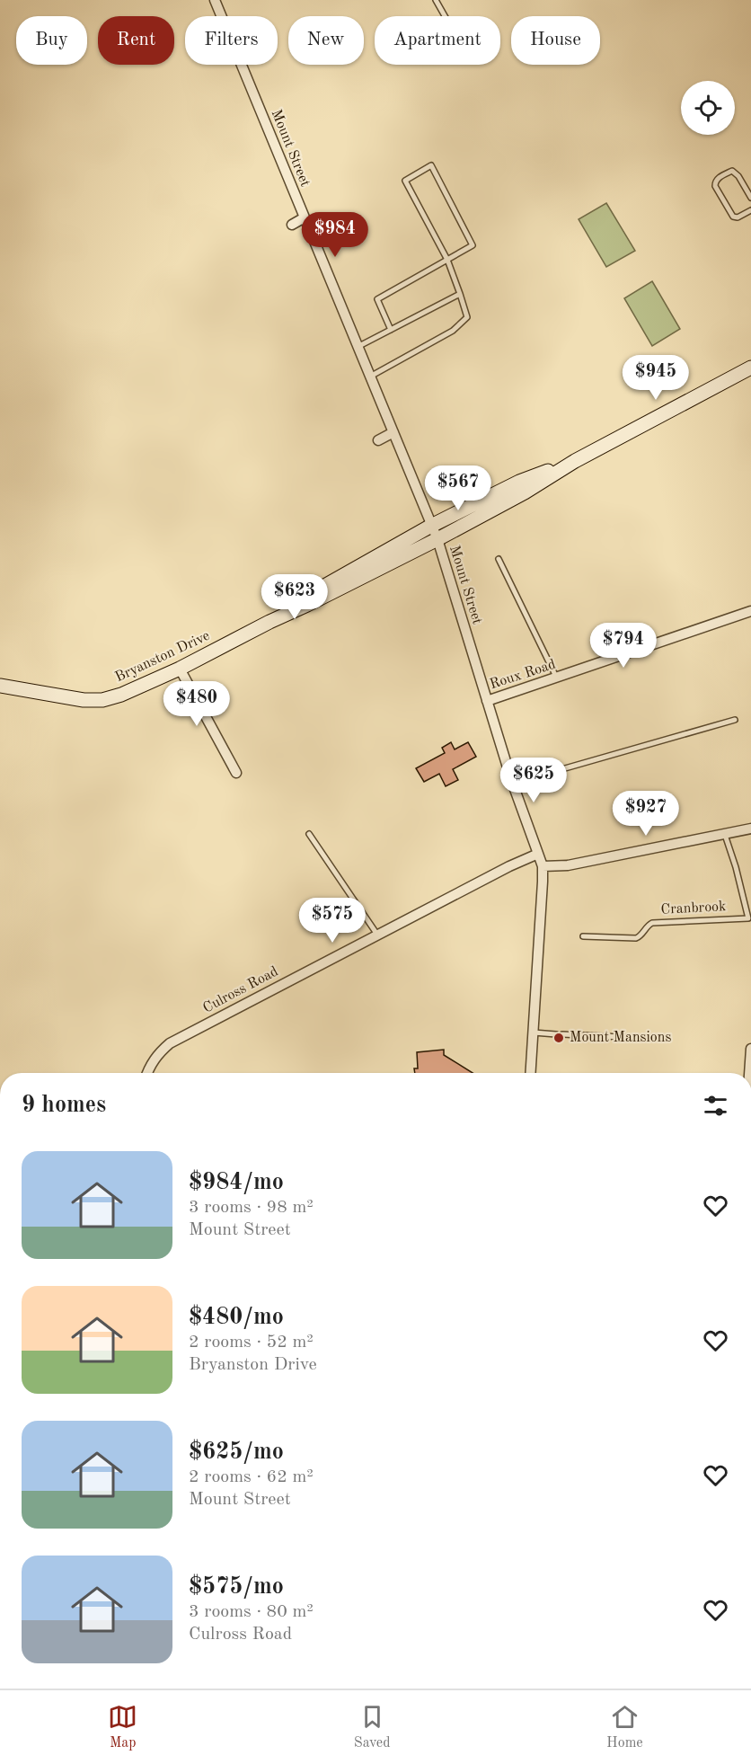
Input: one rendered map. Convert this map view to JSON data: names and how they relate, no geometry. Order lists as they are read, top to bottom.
{
  "streets": {
    "main road": ["Bryanston Drive"],
    "street": ["Mount Street", "Roux Road", "Culross Road"],
    "lane": ["Cranbrook"]
  },
  "crossings": [
    ["Mount Street", "Bryanston Drive"],
    ["Mount Street", "Roux Road"],
    ["Mount Street", "Culross Road"]
  ],
  "places": ["Mount Mansions"],
  "page": {
    "chip": [
      "Buy",
      "Rent",
      "Filters",
      "New",
      "Apartment",
      "House"
    ],
    "price": [
      "$984",
      "$945",
      "$567",
      "$623",
      "$794",
      "$480",
      "$625",
      "$927",
      "$575"
    ],
    "heading": "9 homes",
    "list": [
      {
        "name": "$984/mo",
        "note": "3 rooms · 98 m² · Mount Street"
      },
      {
        "name": "$480/mo",
        "note": "2 rooms · 52 m² · Bryanston Drive"
      },
      {
        "name": "$625/mo",
        "note": "2 rooms · 62 m² · Mount Street"
      },
      {
        "name": "$575/mo",
        "note": "3 rooms · 80 m² · Culross Road"
      }
    ],
    "tabs": ["Map", "Saved", "Home"]
  }
}
